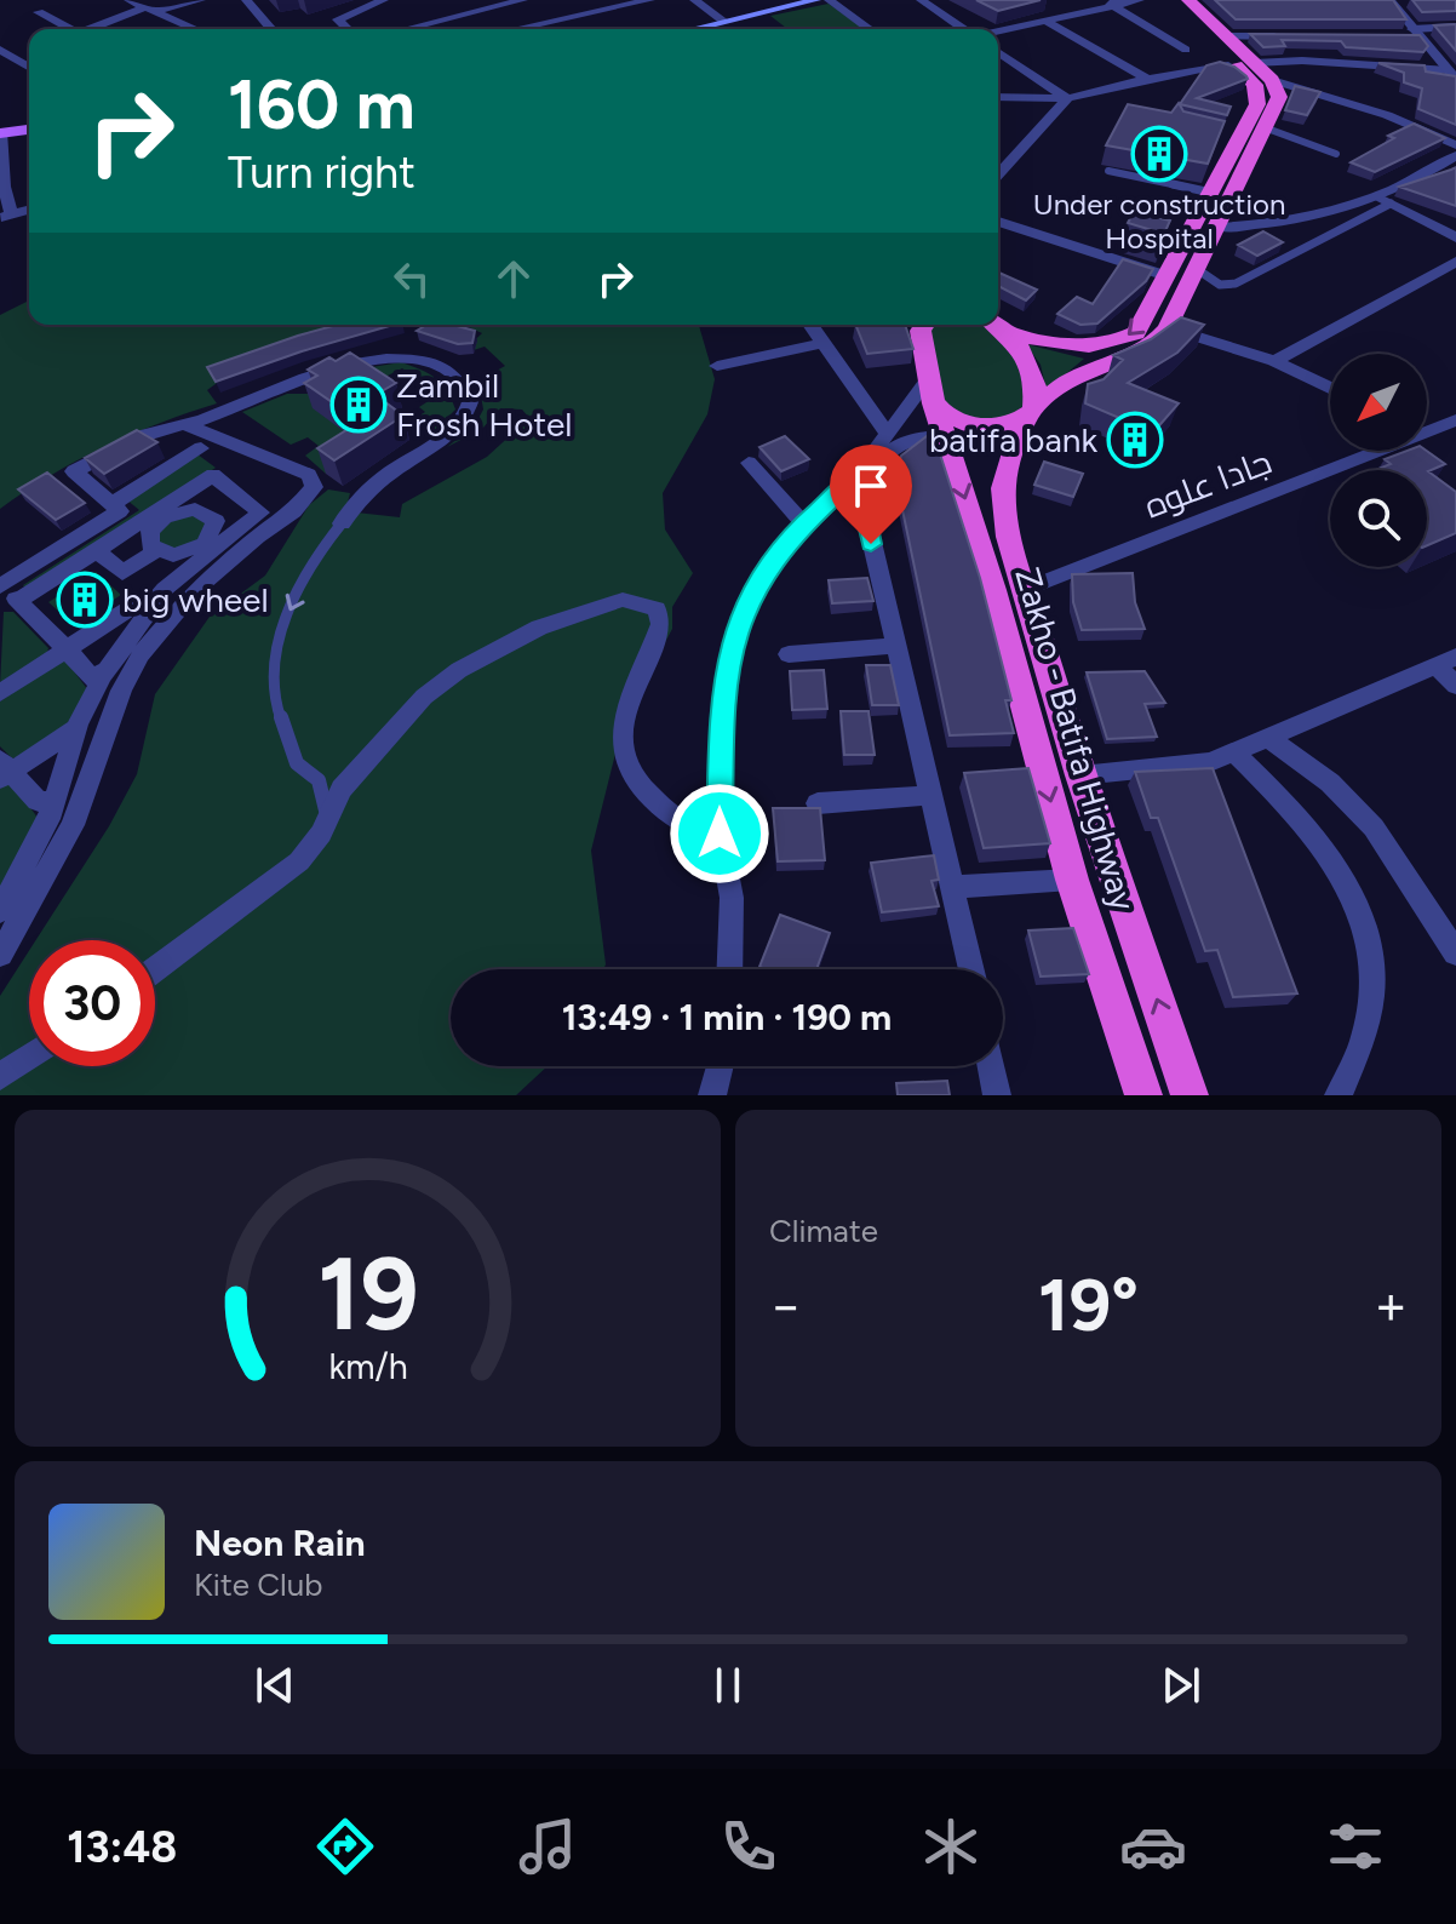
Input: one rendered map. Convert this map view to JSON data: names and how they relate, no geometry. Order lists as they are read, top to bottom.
{
  "streets": {
    "highway": ["Zakho - Batifa Highway"],
    "street": ["جادا علوه"]
  },
  "crossings": [
    ["جادا علوه", "Zakho - Batifa Highway"]
  ],
  "places": {
    "building": [
      "Under construction Hospital",
      "Zambil Frosh Hotel",
      "batifa bank",
      "big wheel"
    ]
  },
  "north": "bottom left",
  "page": {
    "turn": ["160 m", "Turn right"],
    "limit": "30",
    "trip": "13:49 · 1 min · 190 m",
    "tile": "Climate",
    "heat": ["−", "19°", "+"],
    "song": ["Neon Rain", "Kite Club"],
    "tabs": "13:48",
    "gauge": ["19", "km/h"]
  }
}
